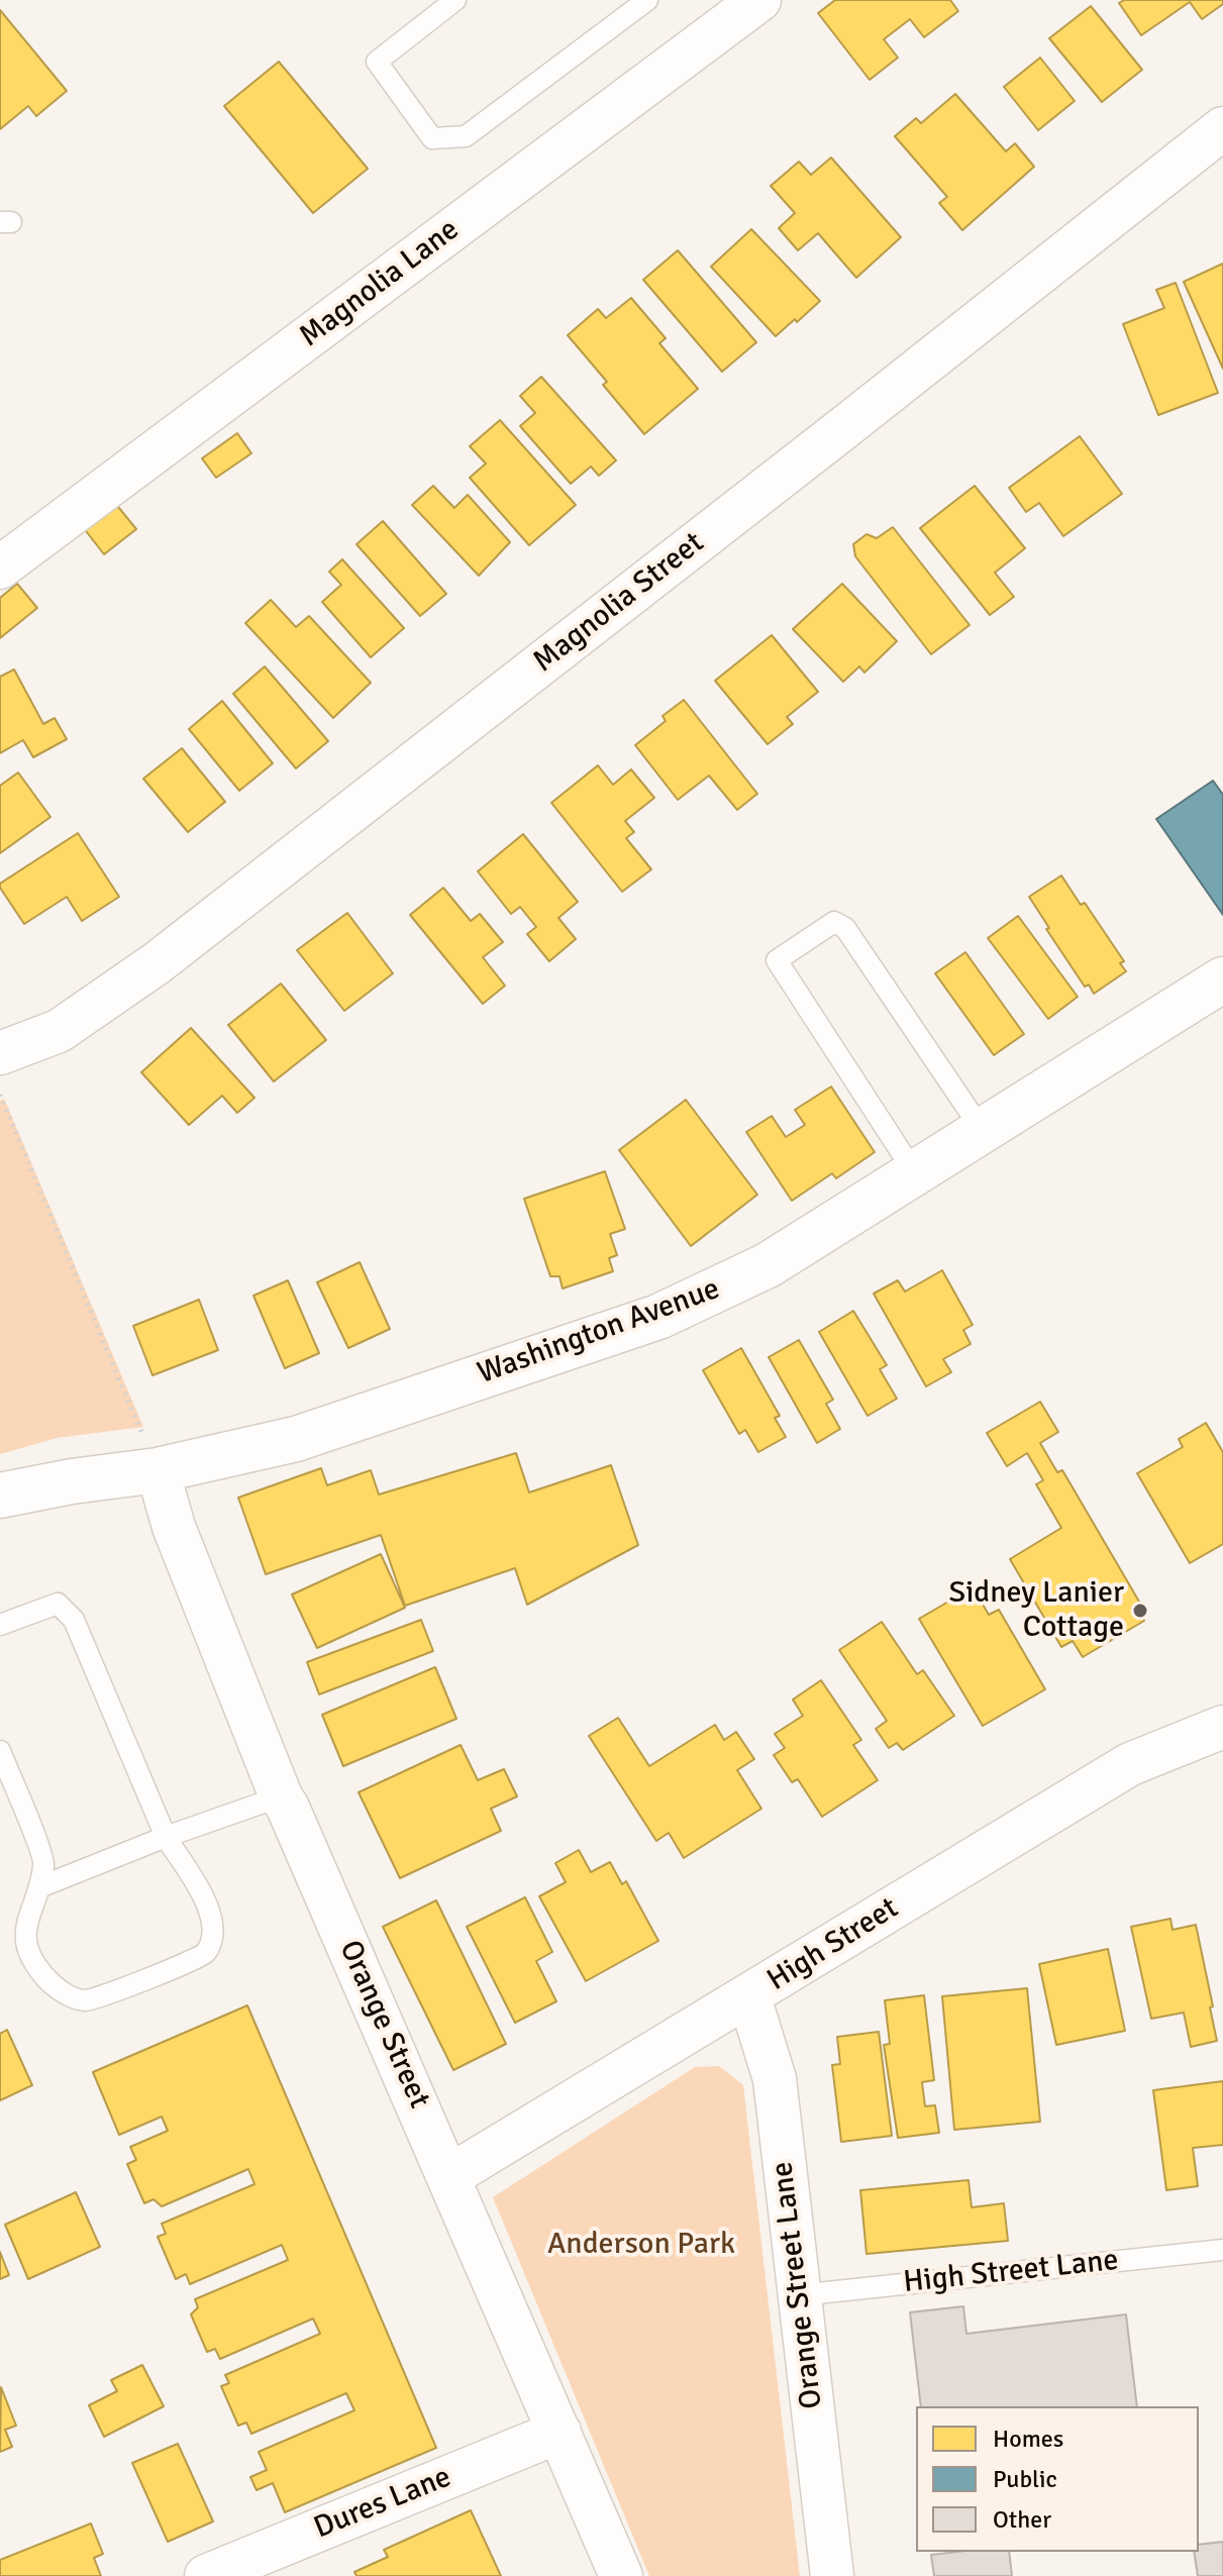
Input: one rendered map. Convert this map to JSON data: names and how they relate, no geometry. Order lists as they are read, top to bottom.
{
  "streets": {
    "street": [
      "Magnolia Lane",
      "Magnolia Street",
      "Washington Avenue",
      "High Street",
      "Orange Street",
      "Orange Street Lane",
      "Dures Lane"
    ],
    "lane": ["High Street Lane"]
  },
  "crossings": [
    ["Washington Avenue", "Orange Street"],
    ["High Street", "Orange Street"],
    ["High Street", "Orange Street Lane"],
    ["Orange Street", "Dures Lane"],
    ["High Street Lane", "Orange Street Lane"]
  ],
  "parks": ["Anderson Park"],
  "places": ["Sidney Lanier Cottage"],
  "legend": ["Homes", "Public", "Other"]
}
